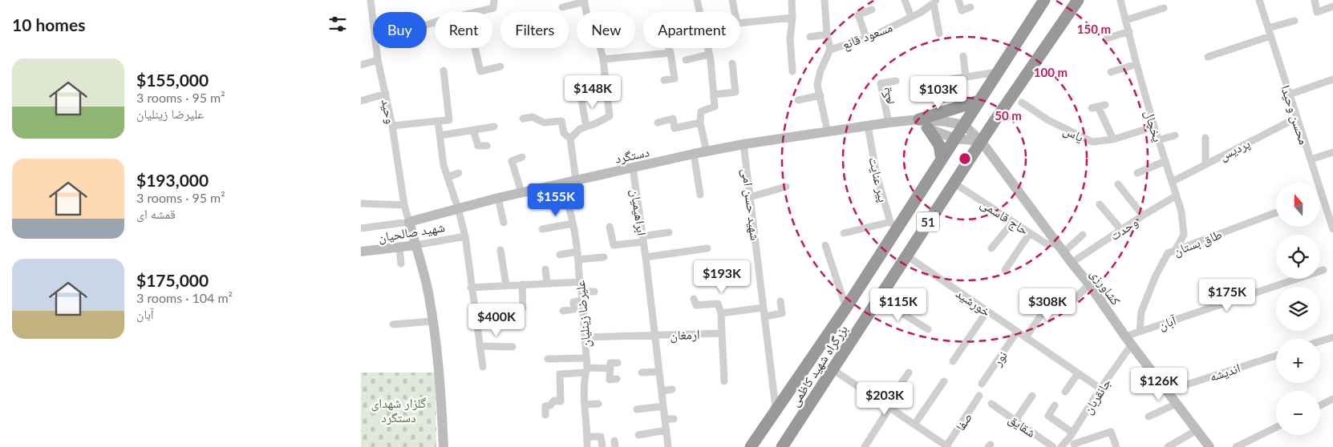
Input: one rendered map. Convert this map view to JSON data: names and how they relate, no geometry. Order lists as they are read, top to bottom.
{
  "streets": {
    "highway": ["51", "بزرگراه شهید کاظمی"],
    "street": [
      "مسعود قانع",
      "یکم",
      "وحید",
      "محسن وحیدا",
      "یخچال",
      "یاس",
      "پردیس",
      "دستگرد",
      "پیر عنایت",
      "شهید حسن امی",
      "ابراهیمیان",
      "حاج قاسمی",
      "وحدت",
      "شهید صالحیان",
      "طاق بستان",
      "کشاورزی",
      "خورشید",
      "علیرضا زینلیان",
      "آبان",
      "ارمغان",
      "نور",
      "اندیشه",
      "جانقربان",
      "صفا",
      "شقایق"
    ]
  },
  "crossings": [
    ["مسعود قانع", "دستگرد"],
    ["یکم", "دستگرد"],
    ["وحید", "دستگرد"],
    ["محسن وحیدا", "پردیس"],
    ["یخچال", "یاس"],
    ["یخچال", "پردیس"],
    ["یخچال", "وحدت"],
    ["یخچال", "طاق بستان"],
    ["دستگرد", "پیر عنایت"],
    ["دستگرد", "شهید حسن امی"],
    ["دستگرد", "ابراهیمیان"],
    ["دستگرد", "کشاورزی"],
    ["دستگرد", "علیرضا زینلیان"],
    ["دستگرد", "بزرگراه شهید کاظمی"],
    ["پیر عنایت", "بزرگراه شهید کاظمی"],
    ["شهید حسن امی", "بزرگراه شهید کاظمی"],
    ["ابراهیمیان", "ارمغان"],
    ["حاج قاسمی", "کشاورزی"],
    ["حاج قاسمی", "بزرگراه شهید کاظمی"],
    ["وحدت", "کشاورزی"],
    ["طاق بستان", "آبان"],
    ["کشاورزی", "آبان"],
    ["کشاورزی", "بزرگراه شهید کاظمی"],
    ["کشاورزی", "اندیشه"],
    ["کشاورزی", "جانقربان"],
    ["خورشید", "نور"],
    ["خورشید", "بزرگراه شهید کاظمی"],
    ["خورشید", "جانقربان"],
    ["علیرضا زینلیان", "ارمغان"],
    ["آبان", "جانقربان"]
  ],
  "parks": ["گلزار شهدای دستگرد"],
  "north": "top",
  "page": {
    "heading": "10 homes",
    "chip": [
      "Buy",
      "Rent",
      "Filters",
      "New",
      "Apartment"
    ],
    "list": [
      {
        "name": "$155,000",
        "note": "3 rooms · 95 m² · علیرضا زینلیان"
      },
      {
        "name": "$193,000",
        "note": "3 rooms · 95 m² · قمشه ای"
      },
      {
        "name": "$175,000",
        "note": "3 rooms · 104 m² · آبان"
      }
    ],
    "price": [
      "$148K",
      "$103K",
      "$155K",
      "$193K",
      "$175K",
      "$115K",
      "$308K",
      "$400K",
      "$126K",
      "$203K"
    ],
    "map_buttons": ["+", "−"]
  },
  "rings": ["150 m", "100 m", "50 m"]
}
